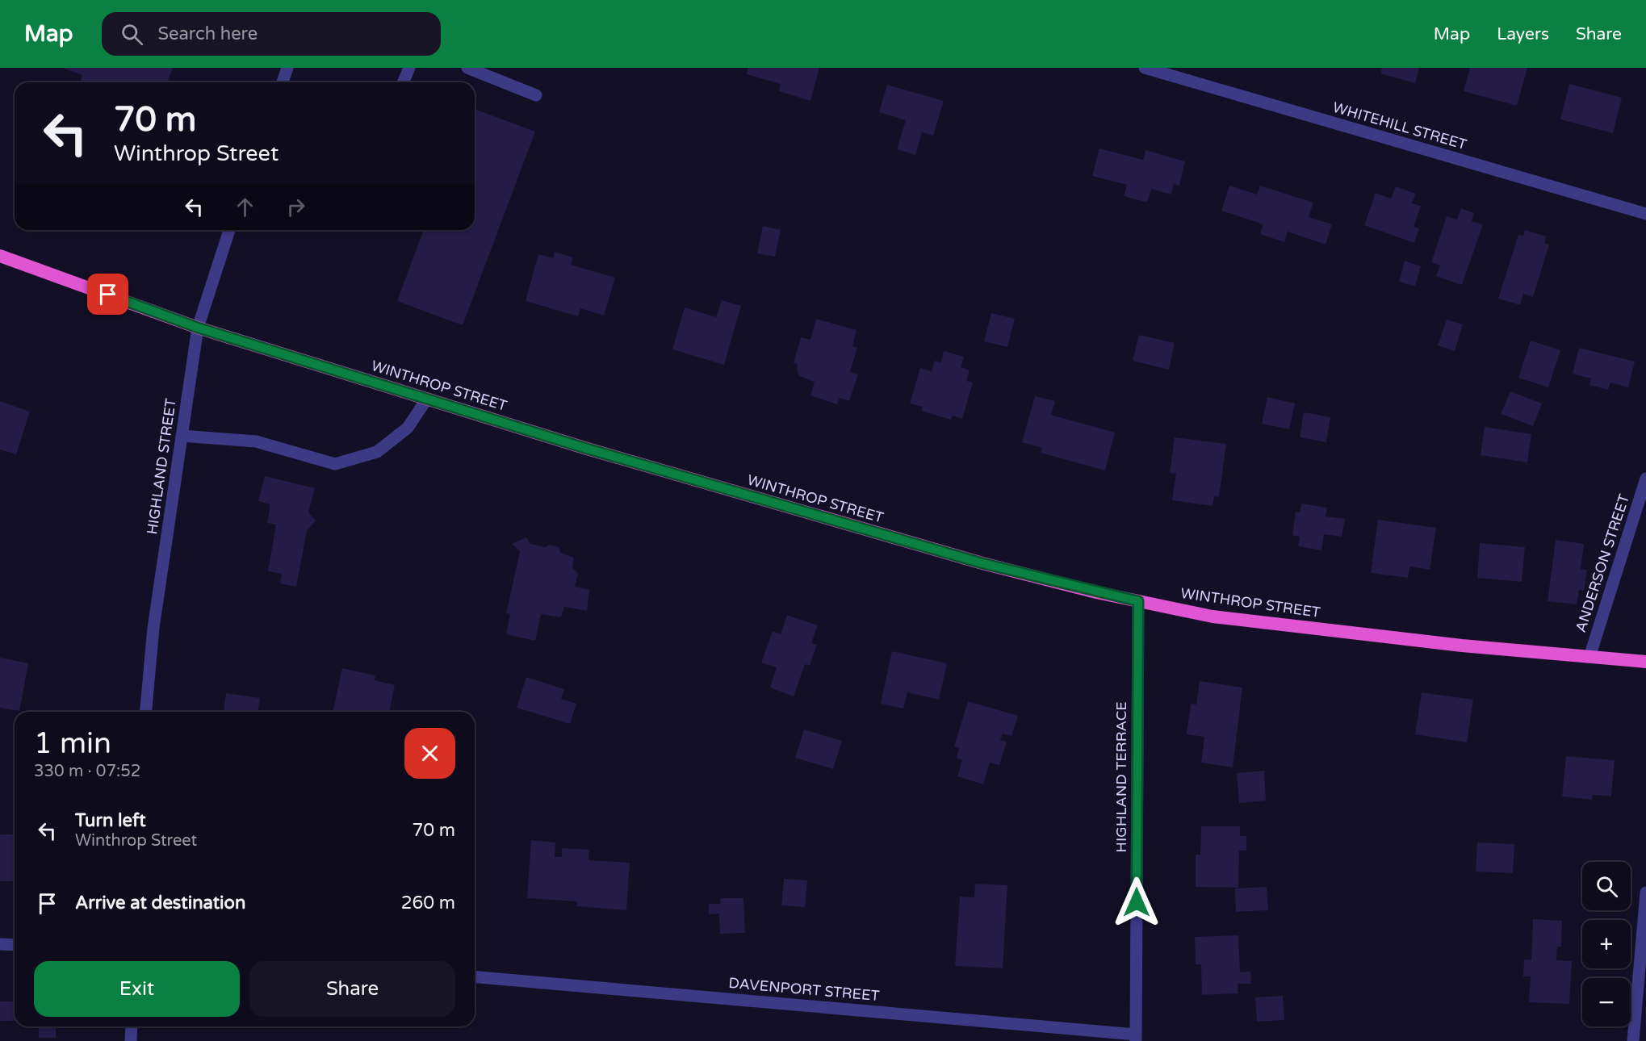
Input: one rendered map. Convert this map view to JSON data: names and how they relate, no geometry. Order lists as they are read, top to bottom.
{
  "streets": {
    "highway": ["WINTHROP STREET"],
    "street": [
      "WHITEHILL STREET",
      "HIGHLAND STREET",
      "ANDERSON STREET",
      "HIGHLAND TERRACE",
      "DAVENPORT STREET"
    ]
  },
  "crossings": [
    ["WINTHROP STREET", "HIGHLAND STREET"],
    ["WINTHROP STREET", "ANDERSON STREET"],
    ["WINTHROP STREET", "HIGHLAND TERRACE"],
    ["HIGHLAND TERRACE", "DAVENPORT STREET"]
  ],
  "page": {
    "header": "Map",
    "search": "Search here",
    "nav": ["Map", "Layers", "Share"],
    "turn": ["70 m", "Winthrop Street"],
    "heading": ["1 min", "330 m · 07:52"],
    "list": [
      {
        "name": "Turn left",
        "note": "Winthrop Street",
        "value": "70 m"
      },
      {
        "name": "Arrive at destination",
        "value": "260 m"
      }
    ],
    "map_buttons": ["+", "−"],
    "buttons": ["Exit", "Share"]
  }
}
